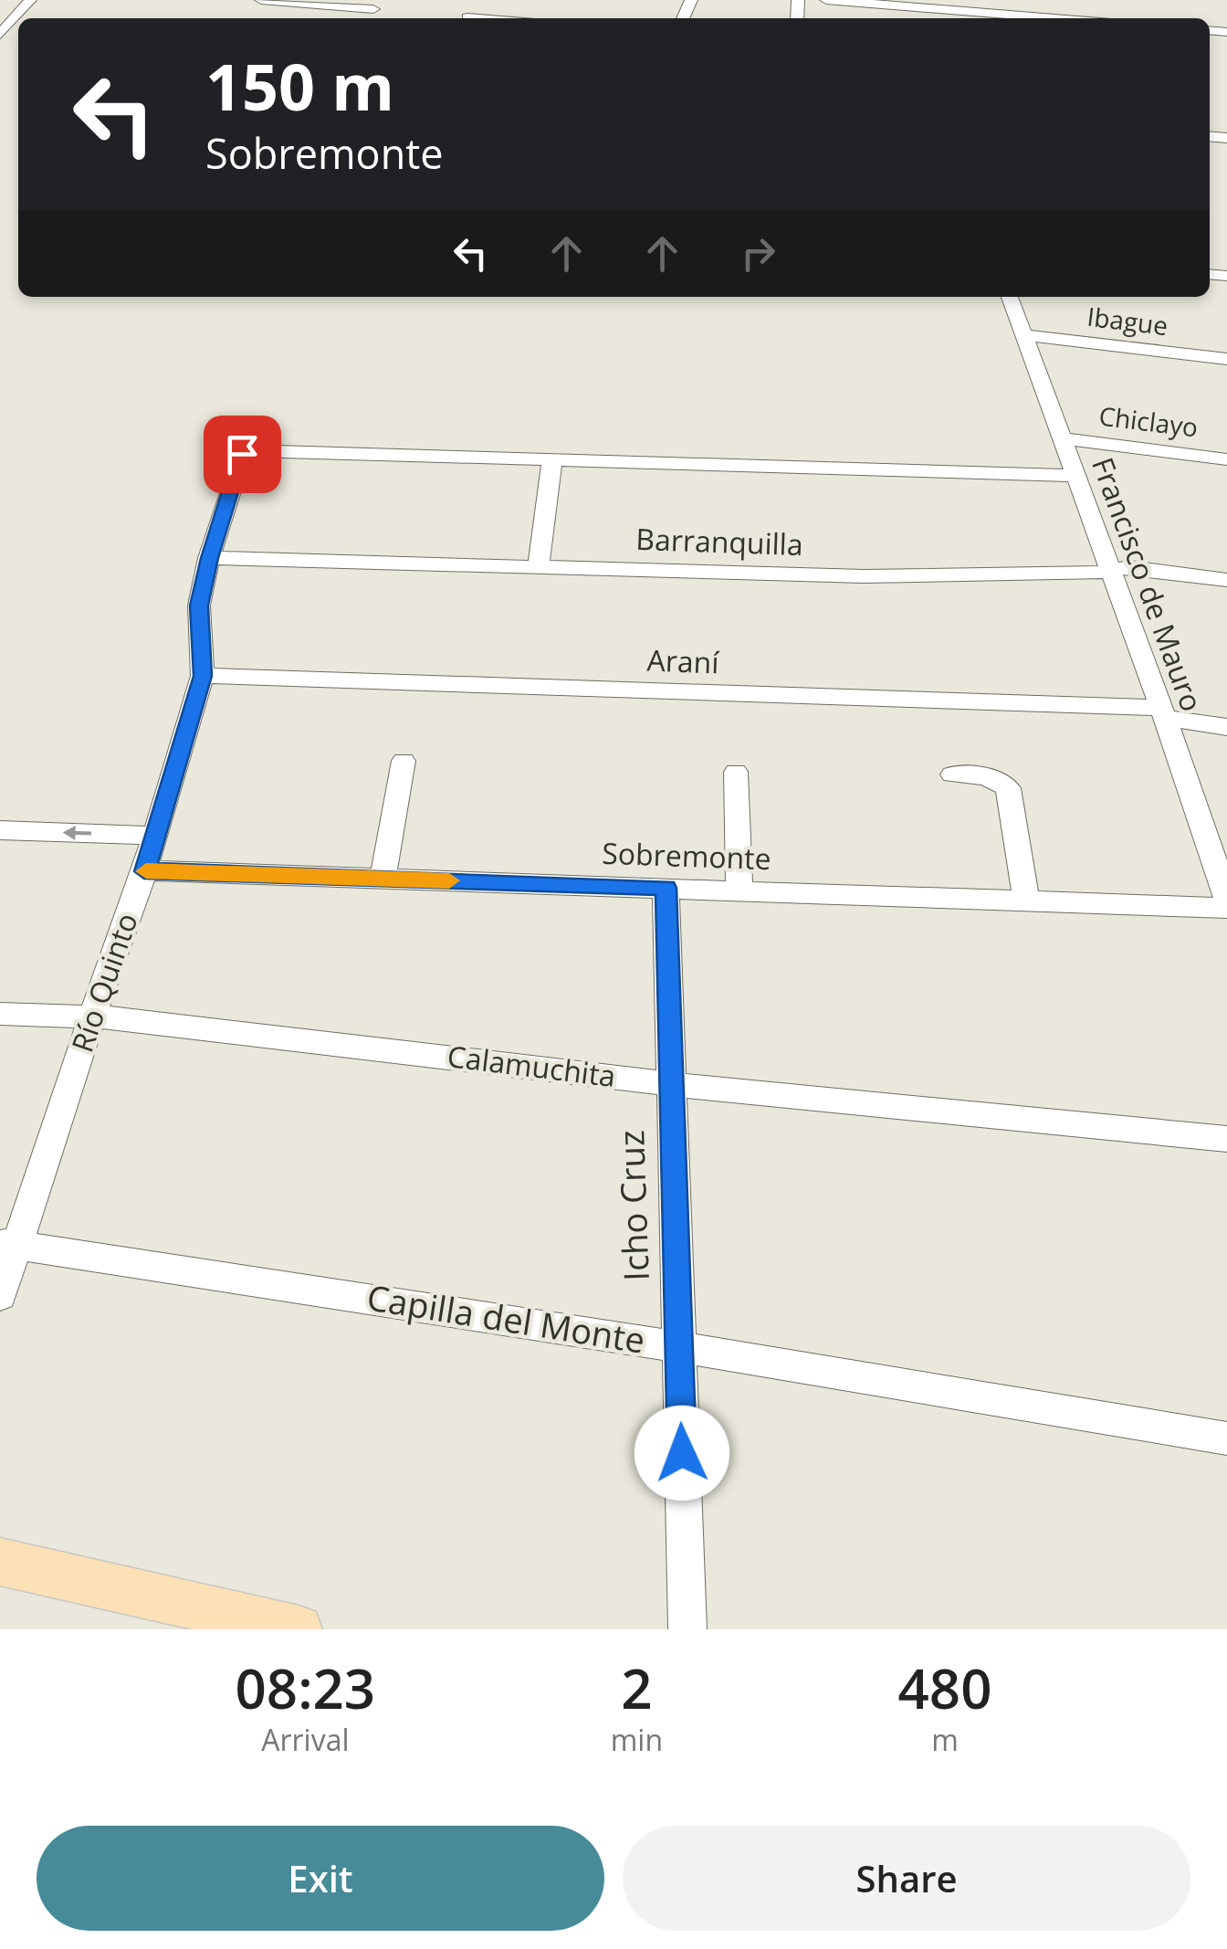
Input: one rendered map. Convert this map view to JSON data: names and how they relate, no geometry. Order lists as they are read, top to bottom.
{
  "streets": {
    "street": [
      "Ibague",
      "Chiclayo",
      "Barranquilla",
      "Francisco de Mauro",
      "Araní",
      "Sobremonte",
      "Río Quinto",
      "Calamuchita",
      "Icho Cruz",
      "Capilla del Monte"
    ]
  },
  "crossings": [
    ["Ibague", "Francisco de Mauro"],
    ["Chiclayo", "Francisco de Mauro"],
    ["Barranquilla", "Francisco de Mauro"],
    ["Barranquilla", "Río Quinto"],
    ["Francisco de Mauro", "Araní"],
    ["Araní", "Río Quinto"],
    ["Sobremonte", "Río Quinto"],
    ["Sobremonte", "Icho Cruz"],
    ["Río Quinto", "Calamuchita"],
    ["Río Quinto", "Capilla del Monte"],
    ["Calamuchita", "Icho Cruz"],
    ["Icho Cruz", "Capilla del Monte"]
  ],
  "page": {
    "turn": ["150 m", "Sobremonte"],
    "eta": [
      "08:23",
      "Arrival",
      "2",
      "min",
      "480",
      "m"
    ],
    "buttons": ["Exit", "Share"]
  }
}
